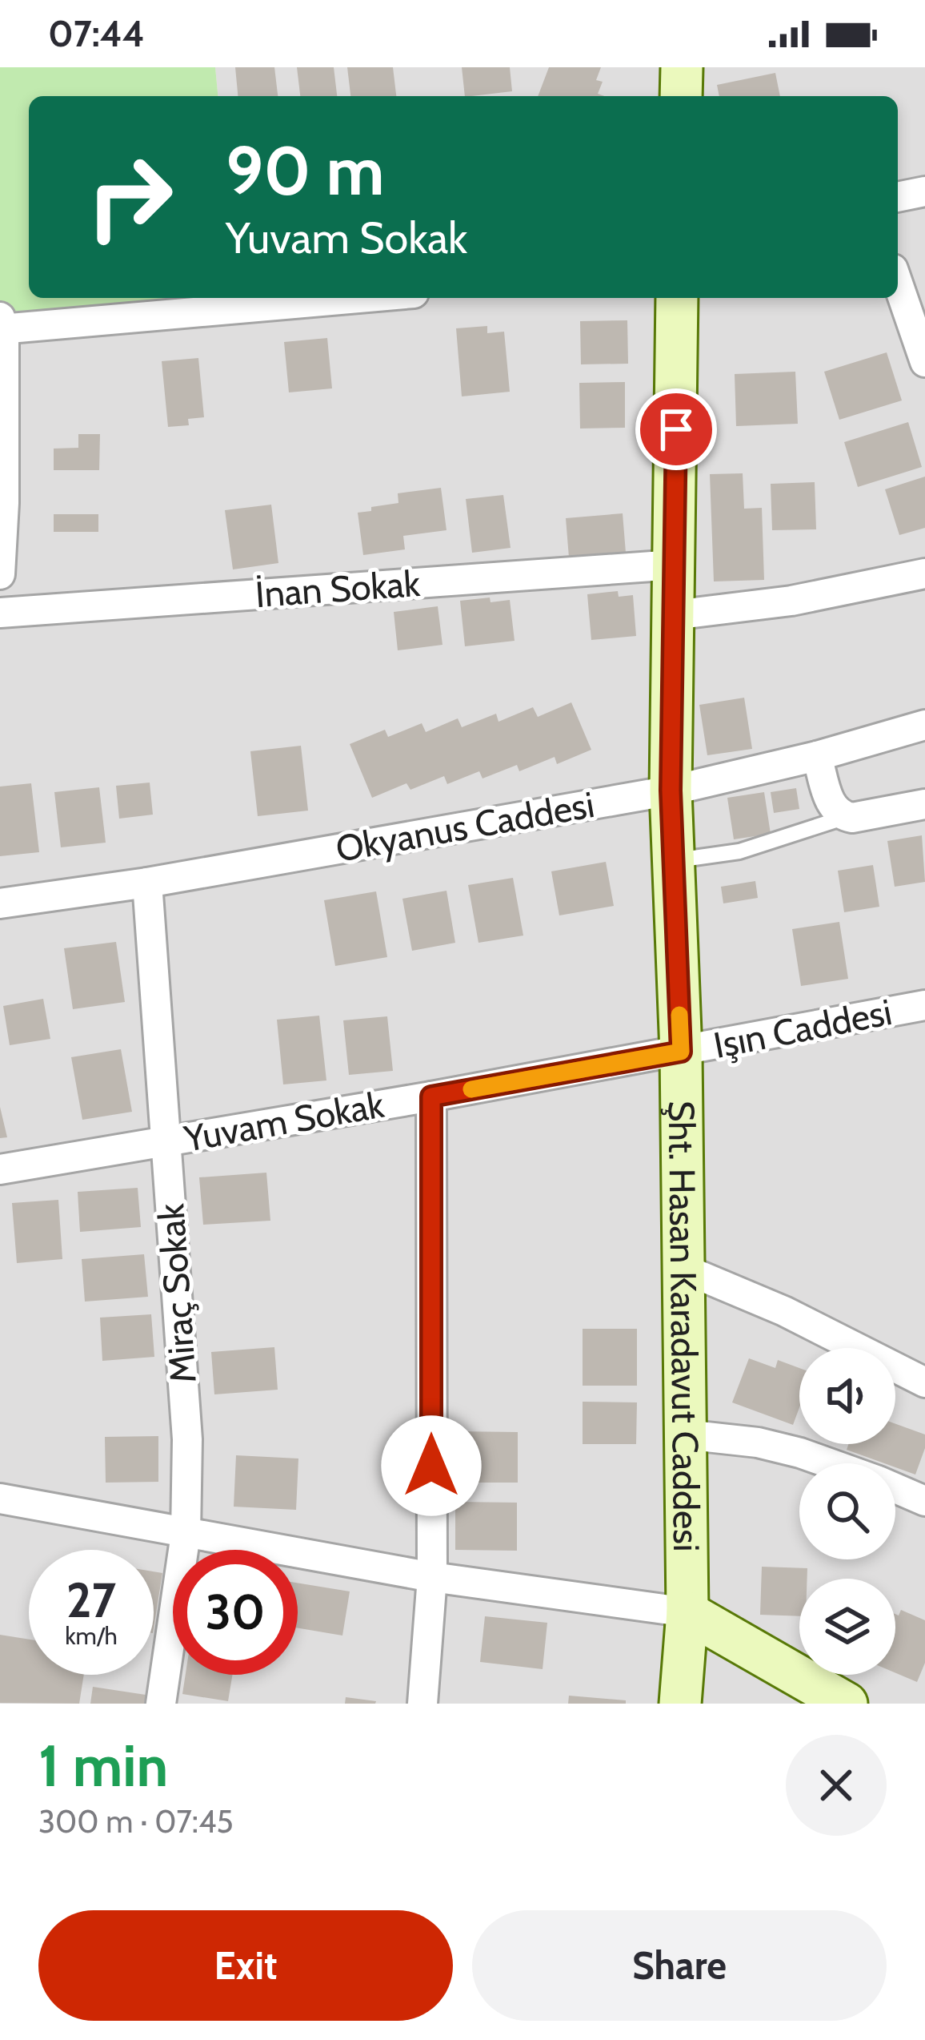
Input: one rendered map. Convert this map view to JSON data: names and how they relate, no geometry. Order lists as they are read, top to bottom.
{
  "streets": {
    "street": [
      "İnan Sokak",
      "Okyanus Caddesi",
      "Işın Caddesi",
      "Yuvam Sokak",
      "Miraç Sokak",
      "Şht. Hasan Karadavut Caddesi"
    ]
  },
  "crossings": [
    ["İnan Sokak", "Şht. Hasan Karadavut Caddesi"],
    ["Okyanus Caddesi", "Miraç Sokak"],
    ["Okyanus Caddesi", "Şht. Hasan Karadavut Caddesi"],
    ["Işın Caddesi", "Yuvam Sokak"],
    ["Işın Caddesi", "Şht. Hasan Karadavut Caddesi"],
    ["Yuvam Sokak", "Miraç Sokak"],
    ["Yuvam Sokak", "Şht. Hasan Karadavut Caddesi"]
  ],
  "page": {
    "status": "07:44",
    "turn": ["90 m", "Yuvam Sokak"],
    "speed": "27 km/h",
    "limit": "30",
    "heading": ["1 min", "300 m · 07:45"],
    "buttons": ["Exit", "Share"]
  }
}
